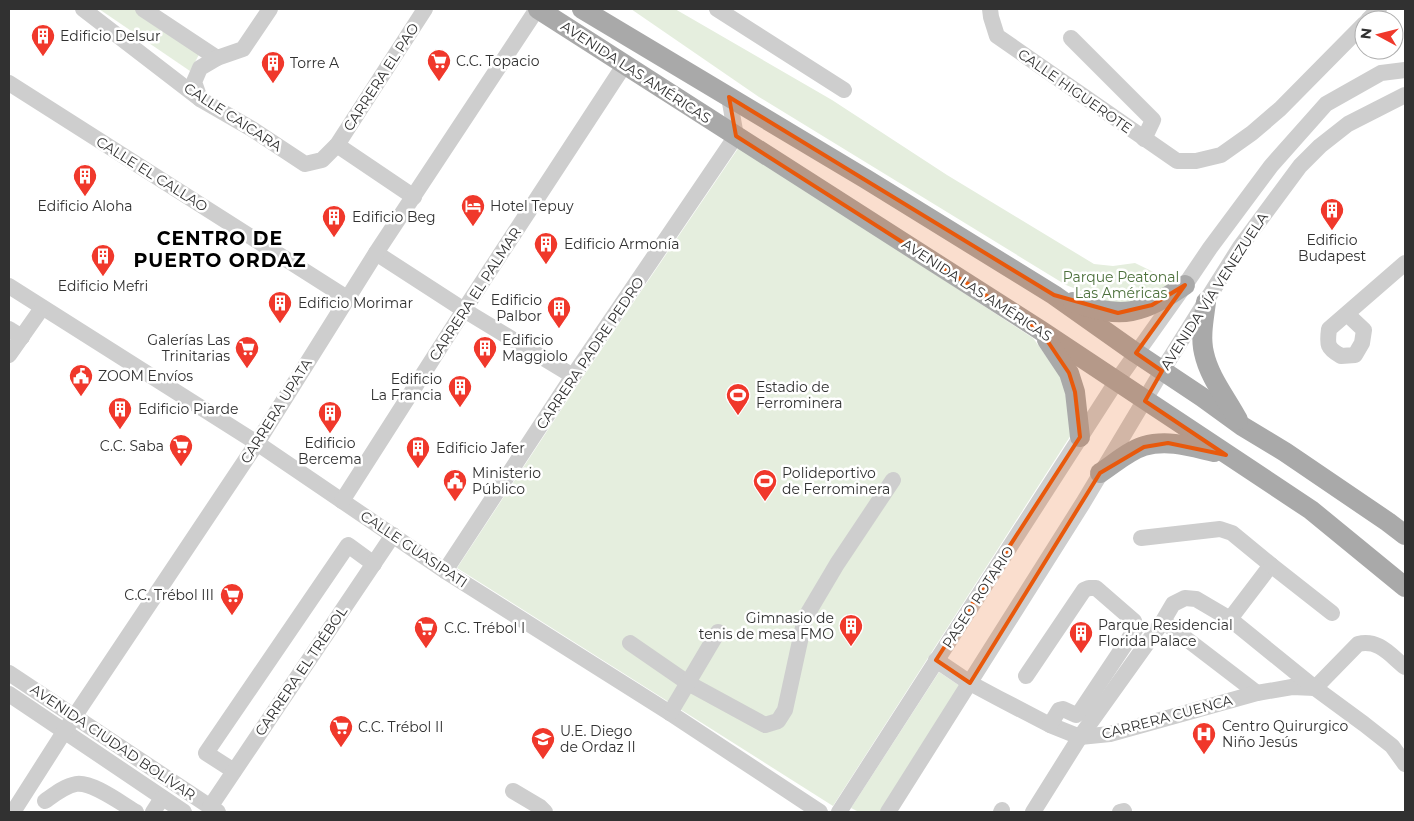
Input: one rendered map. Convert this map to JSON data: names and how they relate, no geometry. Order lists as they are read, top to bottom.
{
  "streets": {
    "main road": ["AVENIDA LAS AMÉRICAS"],
    "street": [
      "CARRERA EL PAO",
      "CALLE HIGUEROTE",
      "CALLE CAICARA",
      "CALLE EL CALLAO",
      "AVENIDA VÍA VENEZUELA",
      "CARRERA EL PALMAR",
      "CARRERA PADRE PEDRO",
      "CARRERA UPATA",
      "CALLE GUASIPATI",
      "PASEO ROTARIO",
      "CARRERA EL TRÉBOL",
      "CARRERA CUENCA",
      "AVENIDA CIUDAD BOLÍVAR"
    ]
  },
  "crossings": [
    ["AVENIDA LAS AMÉRICAS", "AVENIDA VÍA VENEZUELA"],
    ["AVENIDA LAS AMÉRICAS", "CARRERA EL PALMAR"],
    ["AVENIDA LAS AMÉRICAS", "CARRERA PADRE PEDRO"],
    ["AVENIDA LAS AMÉRICAS", "CARRERA UPATA"],
    ["AVENIDA LAS AMÉRICAS", "PASEO ROTARIO"],
    ["CARRERA EL PAO", "CALLE CAICARA"],
    ["CALLE EL CALLAO", "CARRERA UPATA"],
    ["AVENIDA VÍA VENEZUELA", "PASEO ROTARIO"],
    ["CARRERA EL PALMAR", "CALLE GUASIPATI"],
    ["CARRERA PADRE PEDRO", "CALLE GUASIPATI"],
    ["CARRERA UPATA", "CALLE GUASIPATI"],
    ["CARRERA UPATA", "AVENIDA CIUDAD BOLÍVAR"],
    ["CALLE GUASIPATI", "CARRERA EL TRÉBOL"],
    ["PASEO ROTARIO", "CARRERA CUENCA"],
    ["CARRERA EL TRÉBOL", "AVENIDA CIUDAD BOLÍVAR"]
  ],
  "districts": ["CENTRO DE PUERTO ORDAZ"],
  "parks": ["Parque Peatonal Las Américas"],
  "places": {
    "building": [
      "Edificio Delsur",
      "Torre A",
      "Edificio Aloha",
      "Edificio Budapest",
      "Edificio Beg",
      "Edificio Armonía",
      "Edificio Mefri",
      "Edificio Morimar",
      "Edificio Palbor",
      "Edificio Maggiolo",
      "Edificio La Francia",
      "Edificio Piarde",
      "Edificio Bercema",
      "Edificio Jafer",
      "Gimnasio de tenis de mesa FMO",
      "Parque Residencial Florida Palace"
    ],
    "supermarket": [
      "C.C. Topacio",
      "Galerías Las Trinitarias",
      "C.C. Saba",
      "C.C. Trébol III",
      "C.C. Trébol I",
      "C.C. Trébol II"
    ],
    "hotel": ["Hotel Tepuy"],
    "public building": ["ZOOM Envíos", "Ministerio Público"],
    "sports": ["Estadio de Ferrominera", "Polideportivo de Ferrominera"],
    "hospital": ["Centro Quirurgico Niño Jesús"],
    "school or university": ["U.E. Diego de Ordaz II"]
  },
  "north": "left"
}
